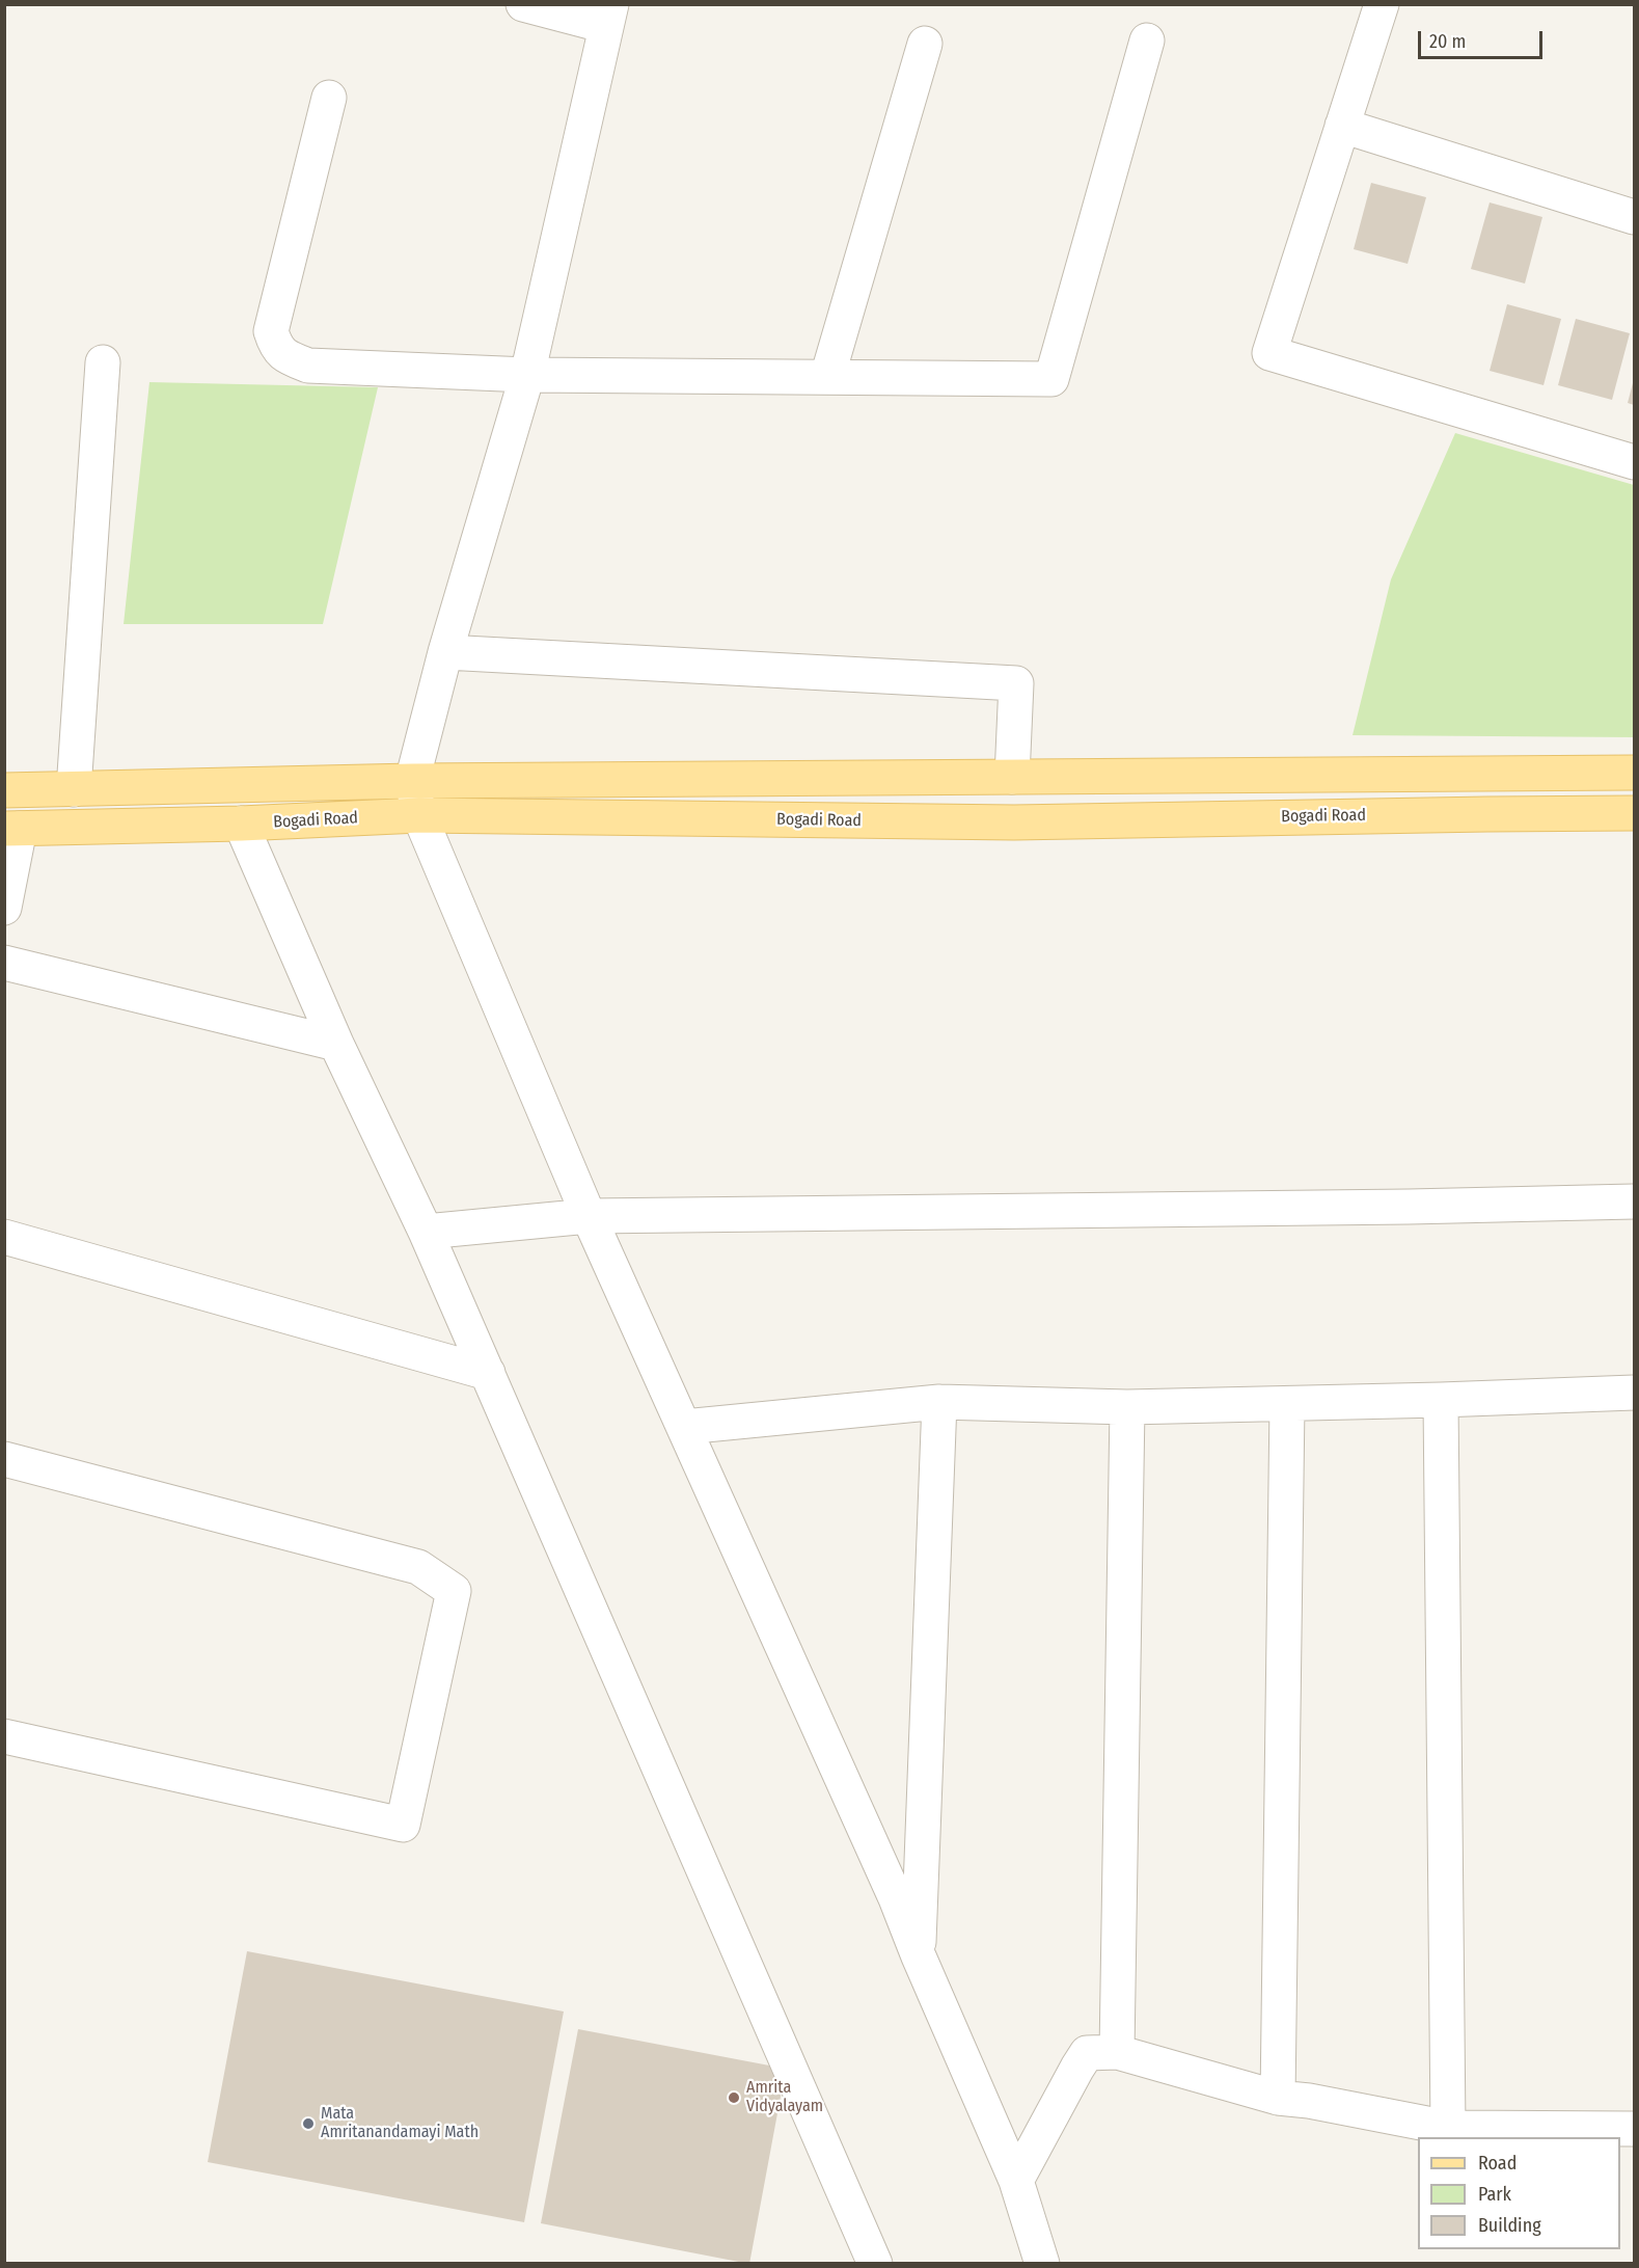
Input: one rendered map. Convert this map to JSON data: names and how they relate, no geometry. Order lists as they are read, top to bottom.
{
  "streets": {
    "main road": ["Bogadi Road"]
  },
  "places": ["Amrita Vidyalayam", "Mata Amritanandamayi Math"],
  "legend": ["Road", "Park", "Building"],
  "scale_bar": "20 m"
}
